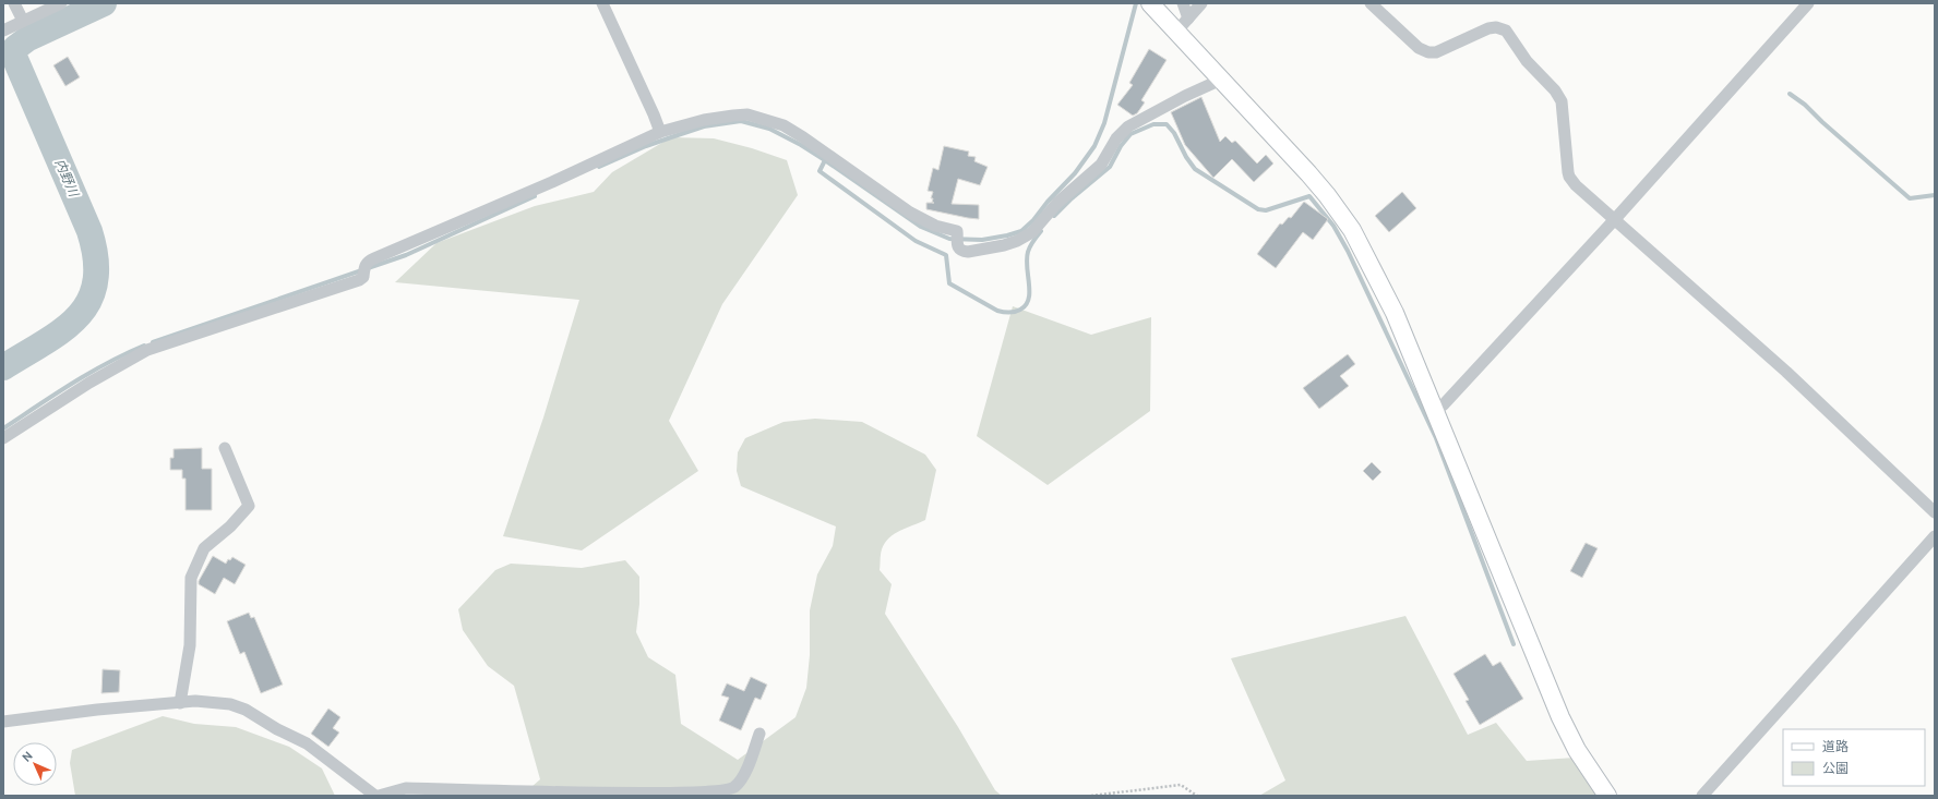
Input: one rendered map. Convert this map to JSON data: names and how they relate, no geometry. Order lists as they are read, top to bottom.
{
  "water": ["内野川"],
  "legend": ["道路", "公園"],
  "north": "top left"
}
